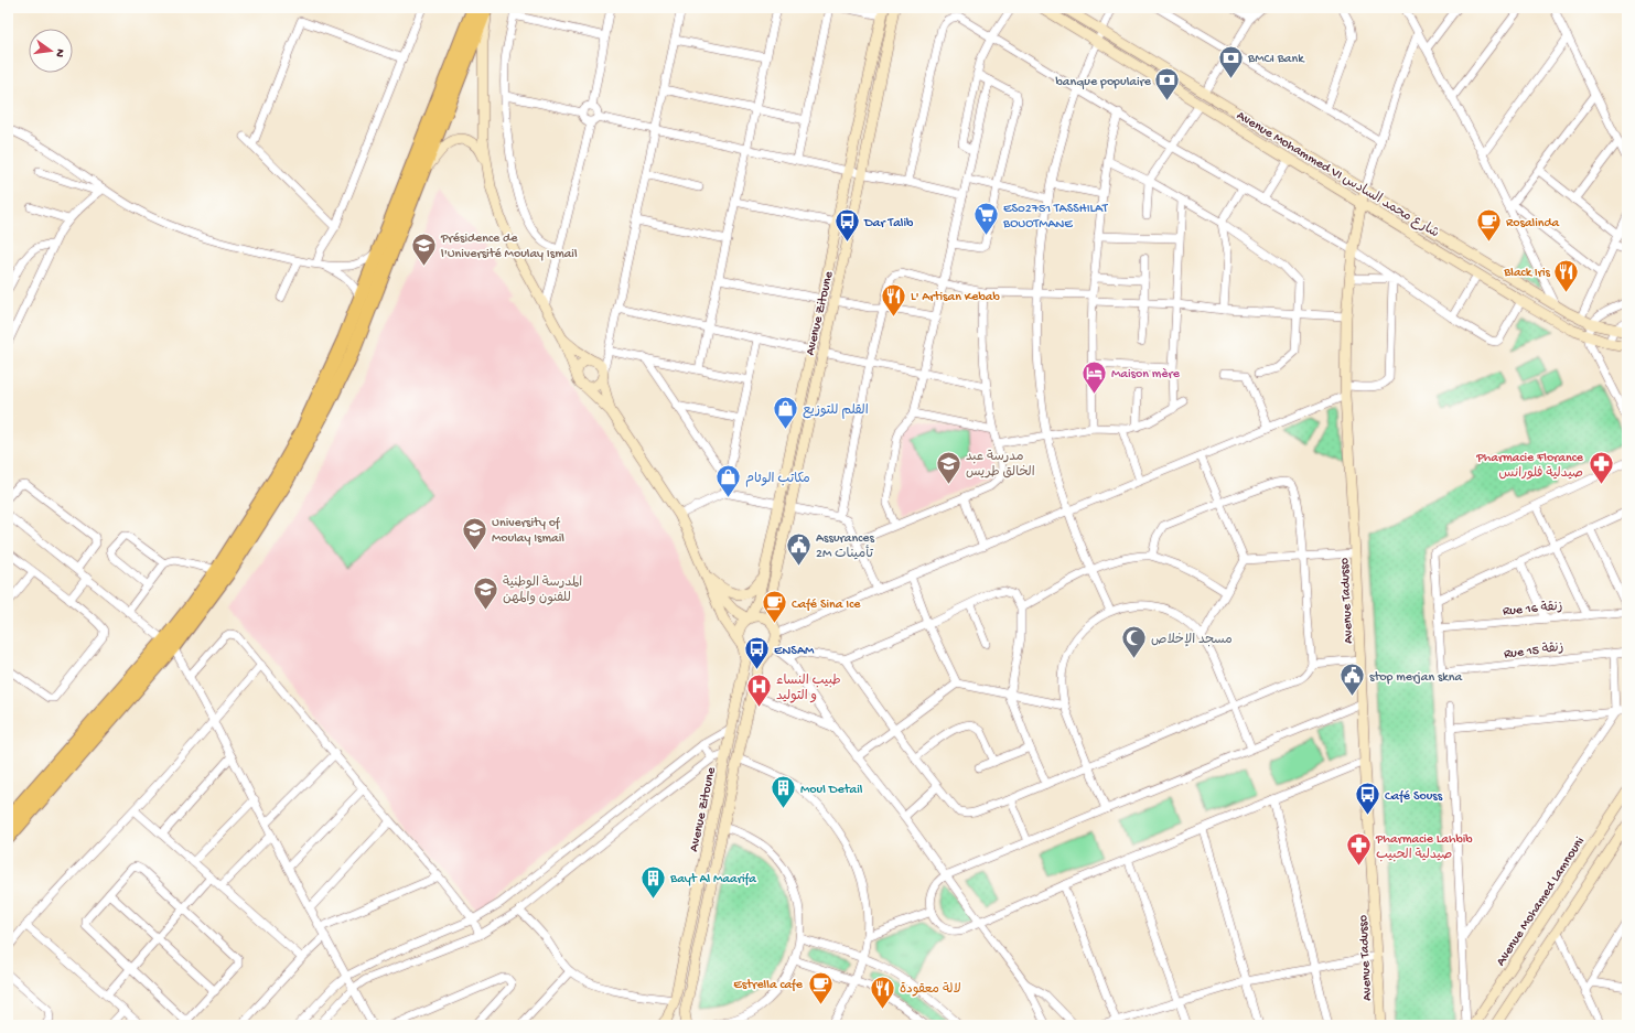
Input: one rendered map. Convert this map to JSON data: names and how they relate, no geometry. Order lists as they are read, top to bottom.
{
  "streets": {
    "main road": [
      "Avenue Mohammed VI شارع محمد السادس",
      "Avenue Zitoune",
      "Avenue Tadusso",
      "Avenue Mohamed Lamnouni"
    ],
    "street": ["Rue 16 زنقة", "Rue 15 زنقة"]
  },
  "crossings": [
    ["Avenue Mohammed VI شارع محمد السادس", "Avenue Tadusso"],
    ["Rue 16 زنقة", "Rue 15 زنقة"]
  ],
  "places": {
    "bank": ["BMCI Bank", "banque populaire"],
    "supermarket": ["ES02751 TASSHILAT BOUOTMANE"],
    "bus stop": ["Dar Talib", "ENSAM", "Café Souss"],
    "cafe": ["Rosalinda", "Café Sina Ice", "Estrella cafe"],
    "school or university": [
      "Présidence de l'Université Moulay Ismail",
      "مدرسة عبد الخالق طريس",
      "University of Moulay Ismail",
      "المدرسة الوطنية للفنون والمهن"
    ],
    "restaurant": ["Black Iris", "L' Artisan Kebab", "لالة معقودة"],
    "hotel": ["Maison mère"],
    "shop": ["القلم للتوزيع", "مكاتب الوئام"],
    "pharmacy": ["Pharmacie Florance صيدلية فلورانس", "Pharmacie Lahbib صيدلية الحبيب"],
    "public building": ["Assurances 2M تأمينات", "stop merjan skna"],
    "mosque": ["مسجد الإخلاص"],
    "hospital": ["طبيب النساء و التوليد"],
    "building": ["Moul Detail", "Bayt Al Maarifa"]
  },
  "north": "right"
}
